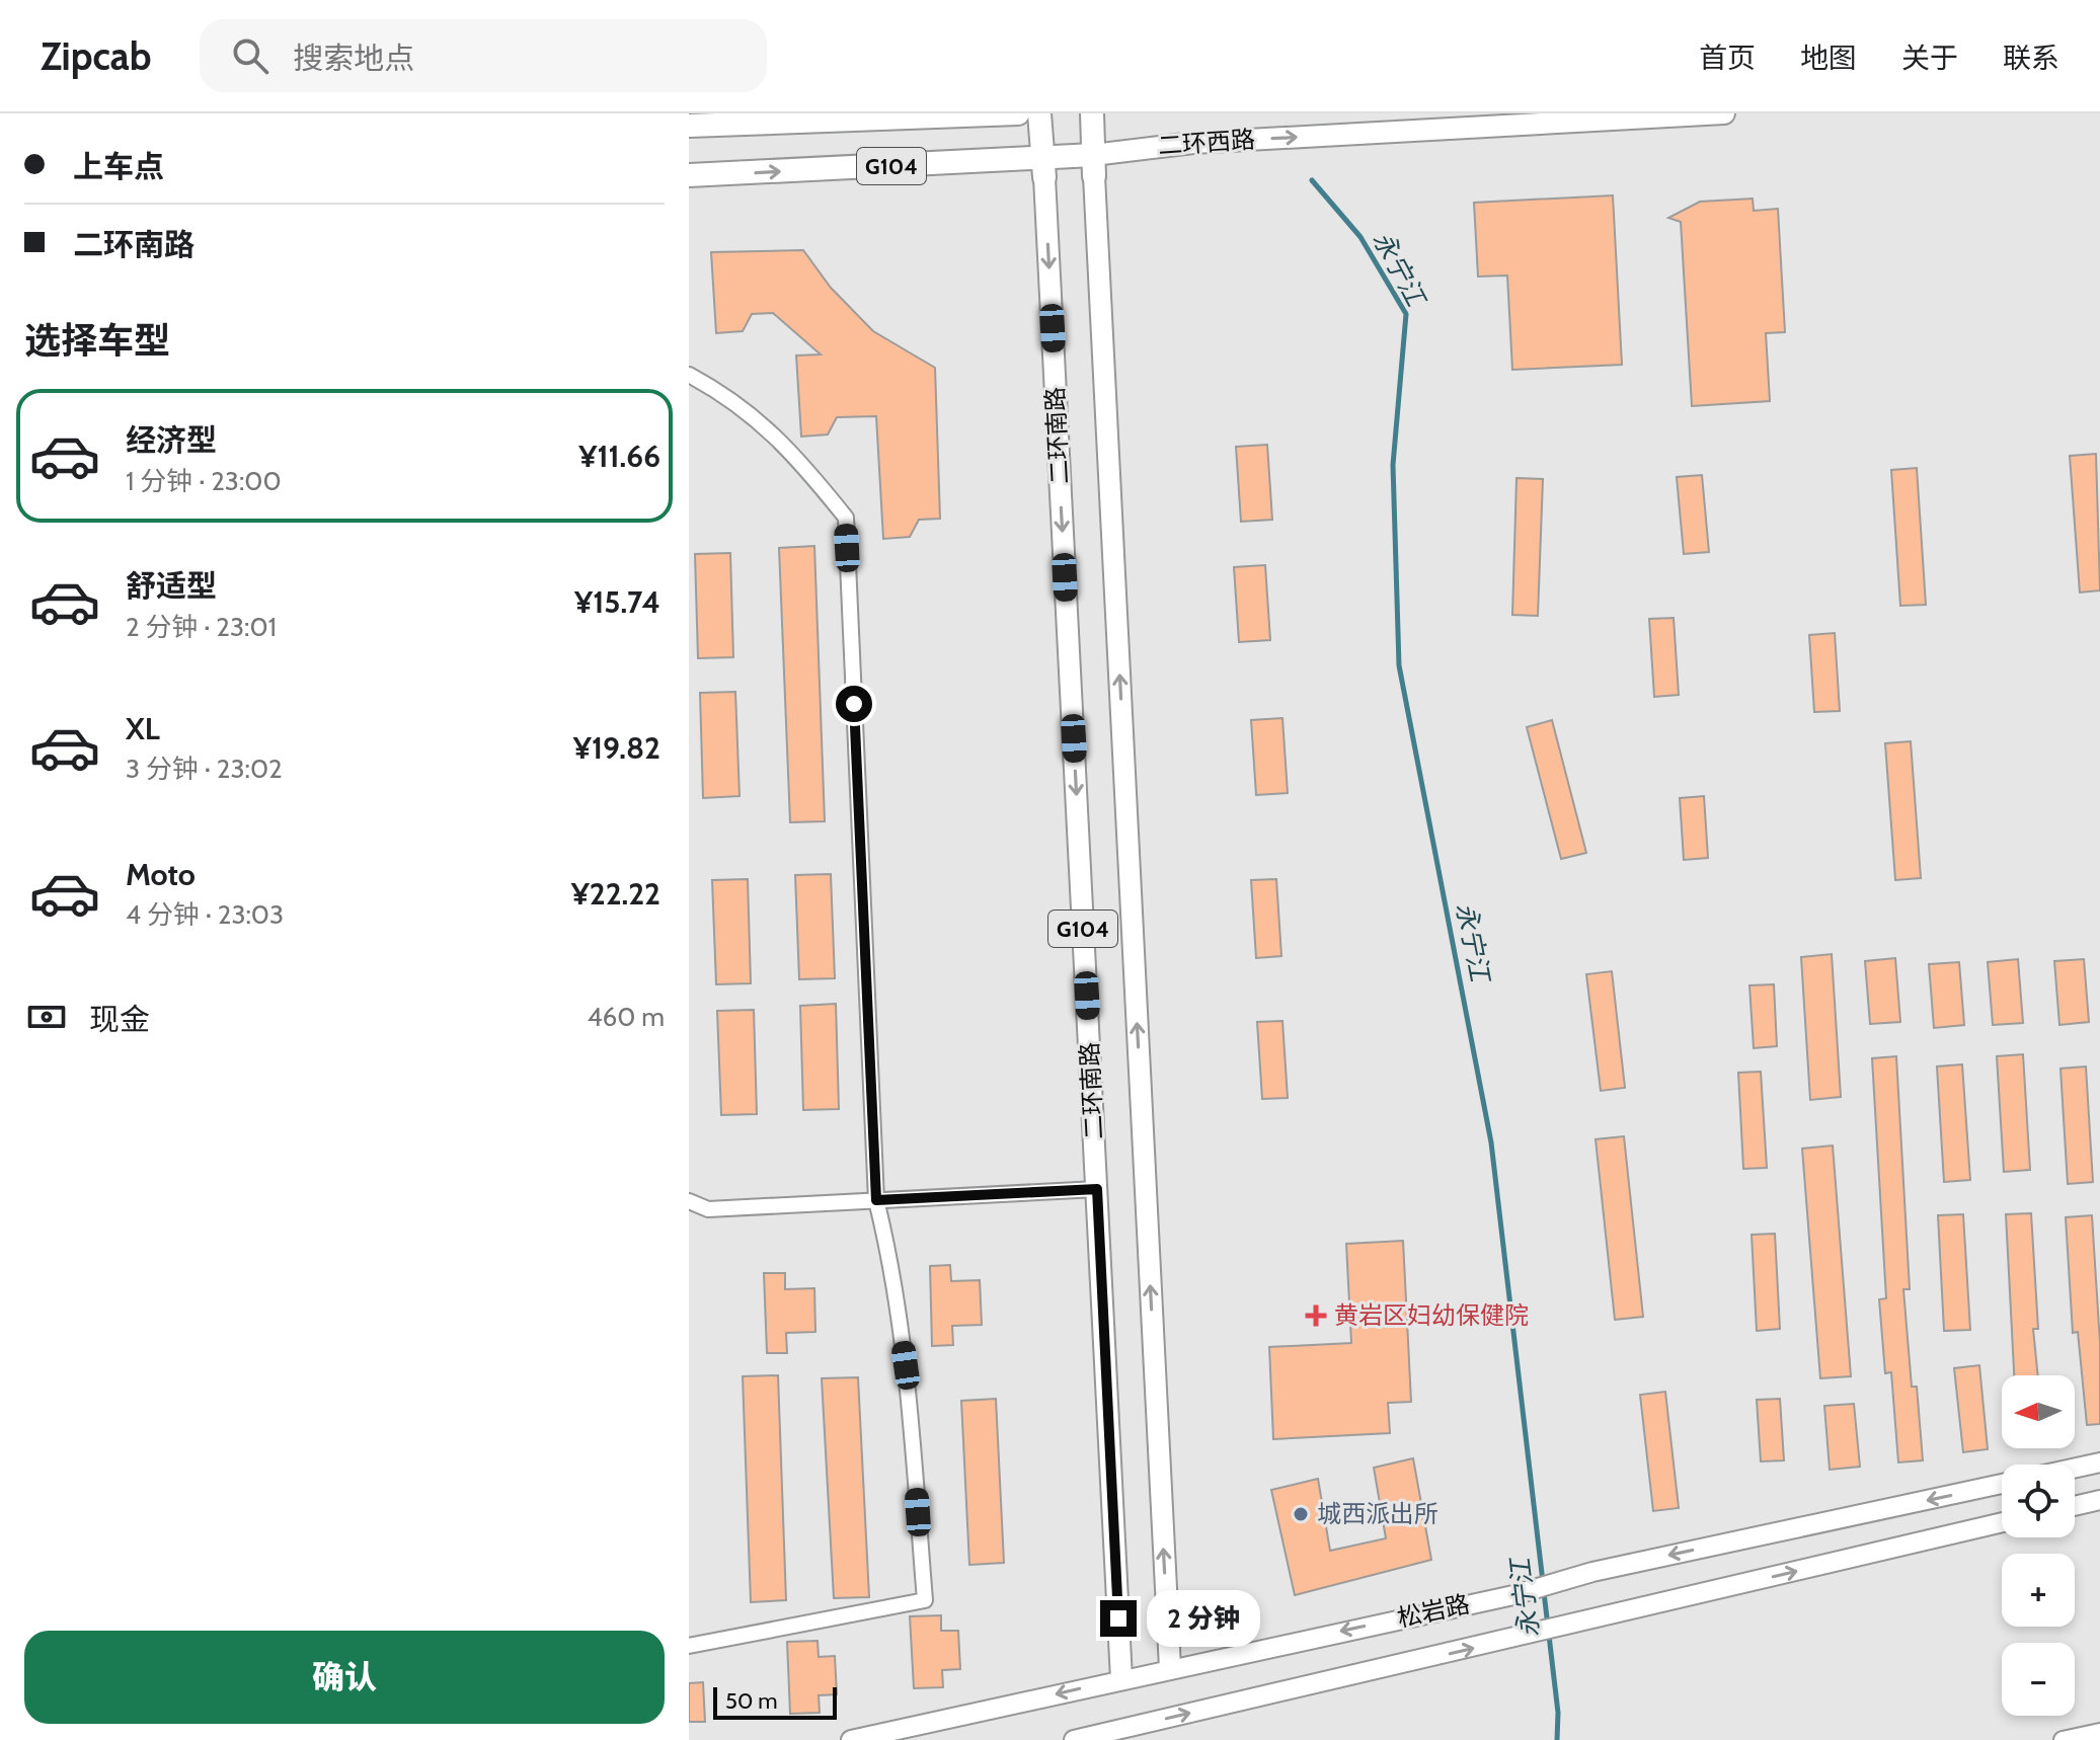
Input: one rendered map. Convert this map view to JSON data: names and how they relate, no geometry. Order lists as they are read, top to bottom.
{
  "streets": {
    "highway": ["二环西路", "G104", "二环南路"],
    "main road": ["松岩路"]
  },
  "crossings": [
    ["二环西路", "二环南路"],
    ["二环南路", "松岩路"]
  ],
  "water": ["永宁江"],
  "places": {
    "health": ["黄岩区妇幼保健院"],
    "other": ["城西派出所"]
  },
  "scale_bar": "50 m",
  "north": "left",
  "page": {
    "header": "Zipcab",
    "search": "搜索地点",
    "nav": [
      "首页",
      "地图",
      "关于",
      "联系"
    ],
    "banner": ["上车点", "二环南路"],
    "heading": "选择车型",
    "list": [
      {
        "name": "经济型",
        "note": "1 分钟 · 23:00",
        "value": "¥11.66"
      },
      {
        "name": "舒适型",
        "note": "2 分钟 · 23:01",
        "value": "¥15.74"
      },
      {
        "name": "XL",
        "note": "3 分钟 · 23:02",
        "value": "¥19.82"
      },
      {
        "name": "Moto",
        "note": "4 分钟 · 23:03",
        "value": "¥22.22"
      }
    ],
    "pay": ["现金", "460 m"],
    "map_buttons": ["+", "−"],
    "bubble": "2 分钟",
    "buttons": "确认",
    "scale": "50 m"
  }
}
